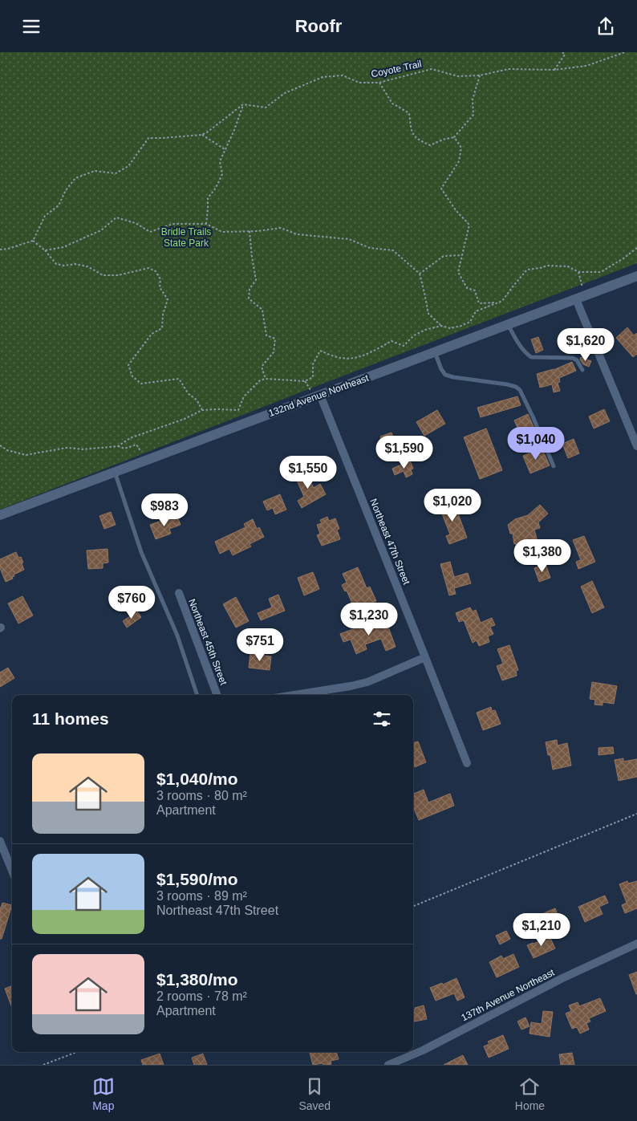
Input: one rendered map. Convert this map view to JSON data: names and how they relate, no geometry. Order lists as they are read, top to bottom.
{
  "streets": {
    "street": [
      "132nd Avenue Northeast",
      "Northeast 47th Street",
      "Northeast 45th Street",
      "137th Avenue Northeast"
    ],
    "path": ["Coyote Trail"]
  },
  "crossings": [
    ["132nd Avenue Northeast", "Northeast 47th Street"]
  ],
  "parks": ["Bridle Trails State Park"],
  "page": {
    "header": "Roofr",
    "price": [
      "$1,620",
      "$1,040",
      "$1,590",
      "$1,550",
      "$1,020",
      "$983",
      "$1,380",
      "$760",
      "$1,230",
      "$751",
      "$1,210"
    ],
    "heading": "11 homes",
    "list": [
      {
        "name": "$1,040/mo",
        "note": "3 rooms · 80 m² · Apartment"
      },
      {
        "name": "$1,590/mo",
        "note": "3 rooms · 89 m² · Northeast 47th Street"
      },
      {
        "name": "$1,380/mo",
        "note": "2 rooms · 78 m² · Apartment"
      }
    ],
    "tabs": ["Map", "Saved", "Home"]
  }
}
